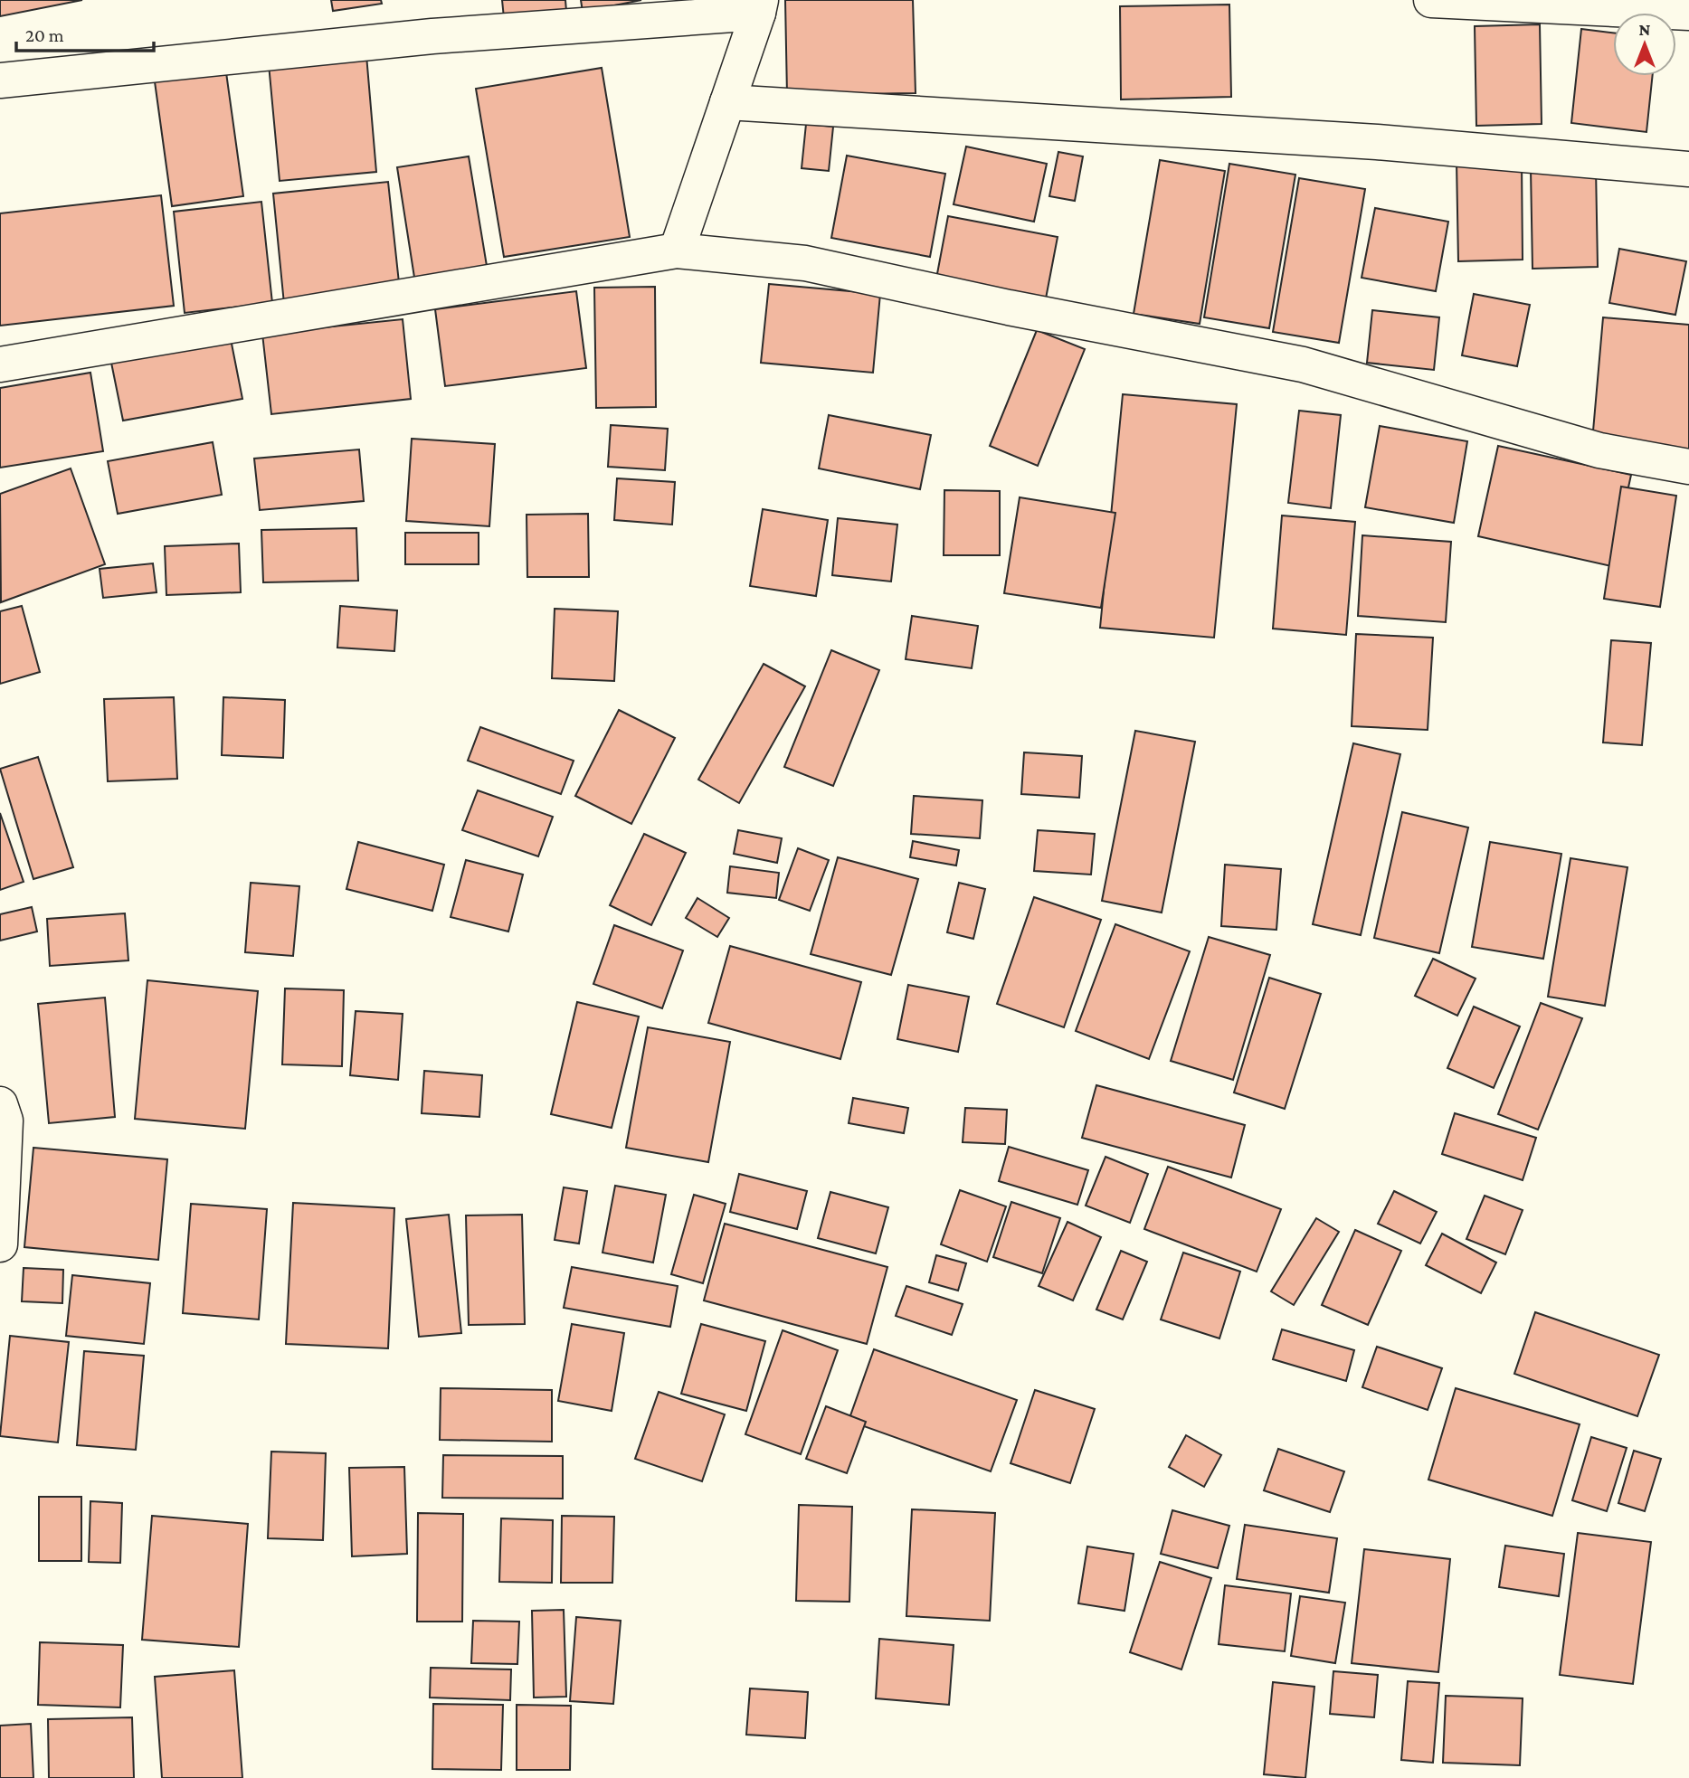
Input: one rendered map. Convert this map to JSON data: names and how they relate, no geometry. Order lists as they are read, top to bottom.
{
  "scale_bar": "20 m",
  "north": "top"
}
